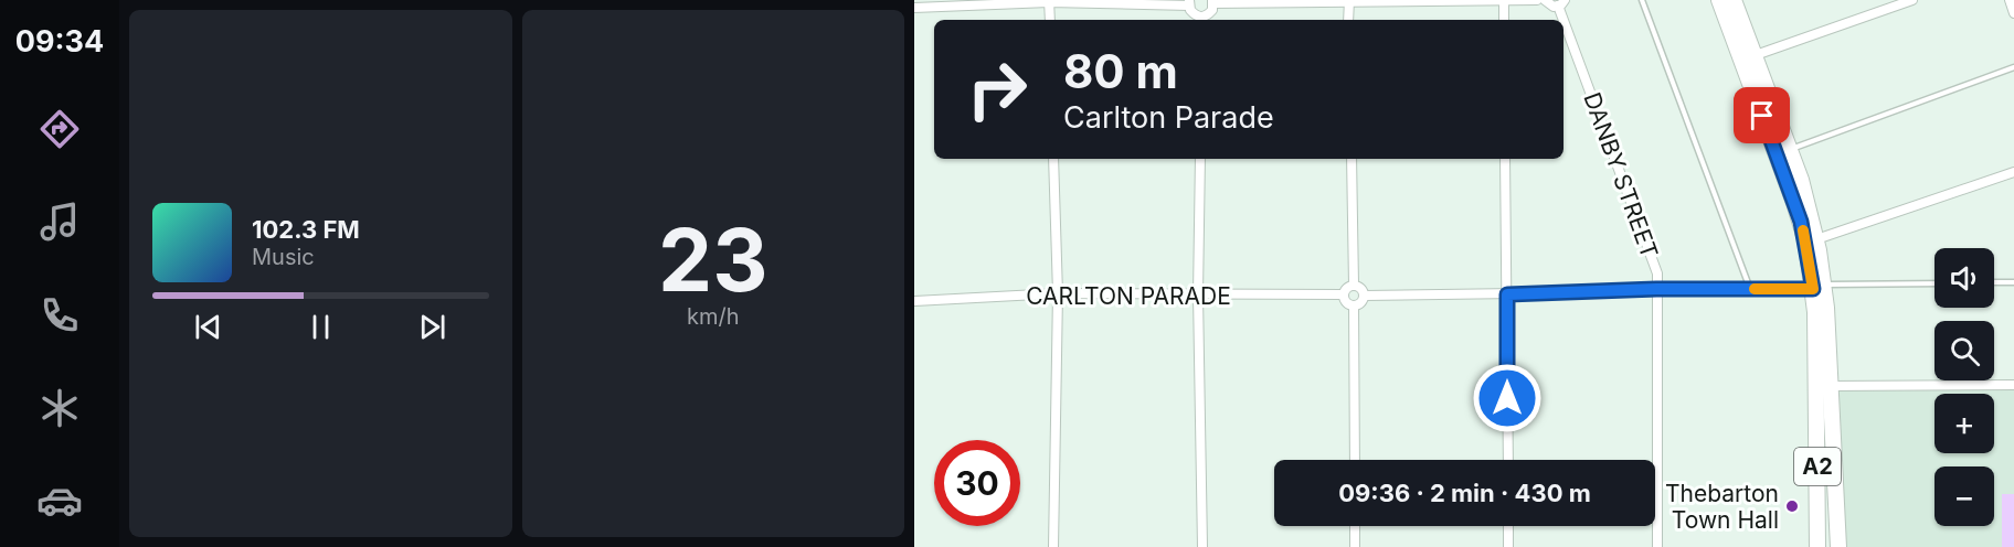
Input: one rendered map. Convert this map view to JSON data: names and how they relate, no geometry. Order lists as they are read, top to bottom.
{
  "streets": {
    "highway": ["A2"],
    "street": ["DANBY STREET", "CARLTON PARADE"]
  },
  "places": ["Thebarton Town Hall"],
  "page": {
    "tabs": "09:34",
    "tile": ["23", "km/h"],
    "turn": ["80 m", "Carlton Parade"],
    "song": ["102.3 FM", "Music"],
    "map_buttons": ["+", "−"],
    "limit": "30",
    "trip": "09:36 · 2 min · 430 m"
  }
}
